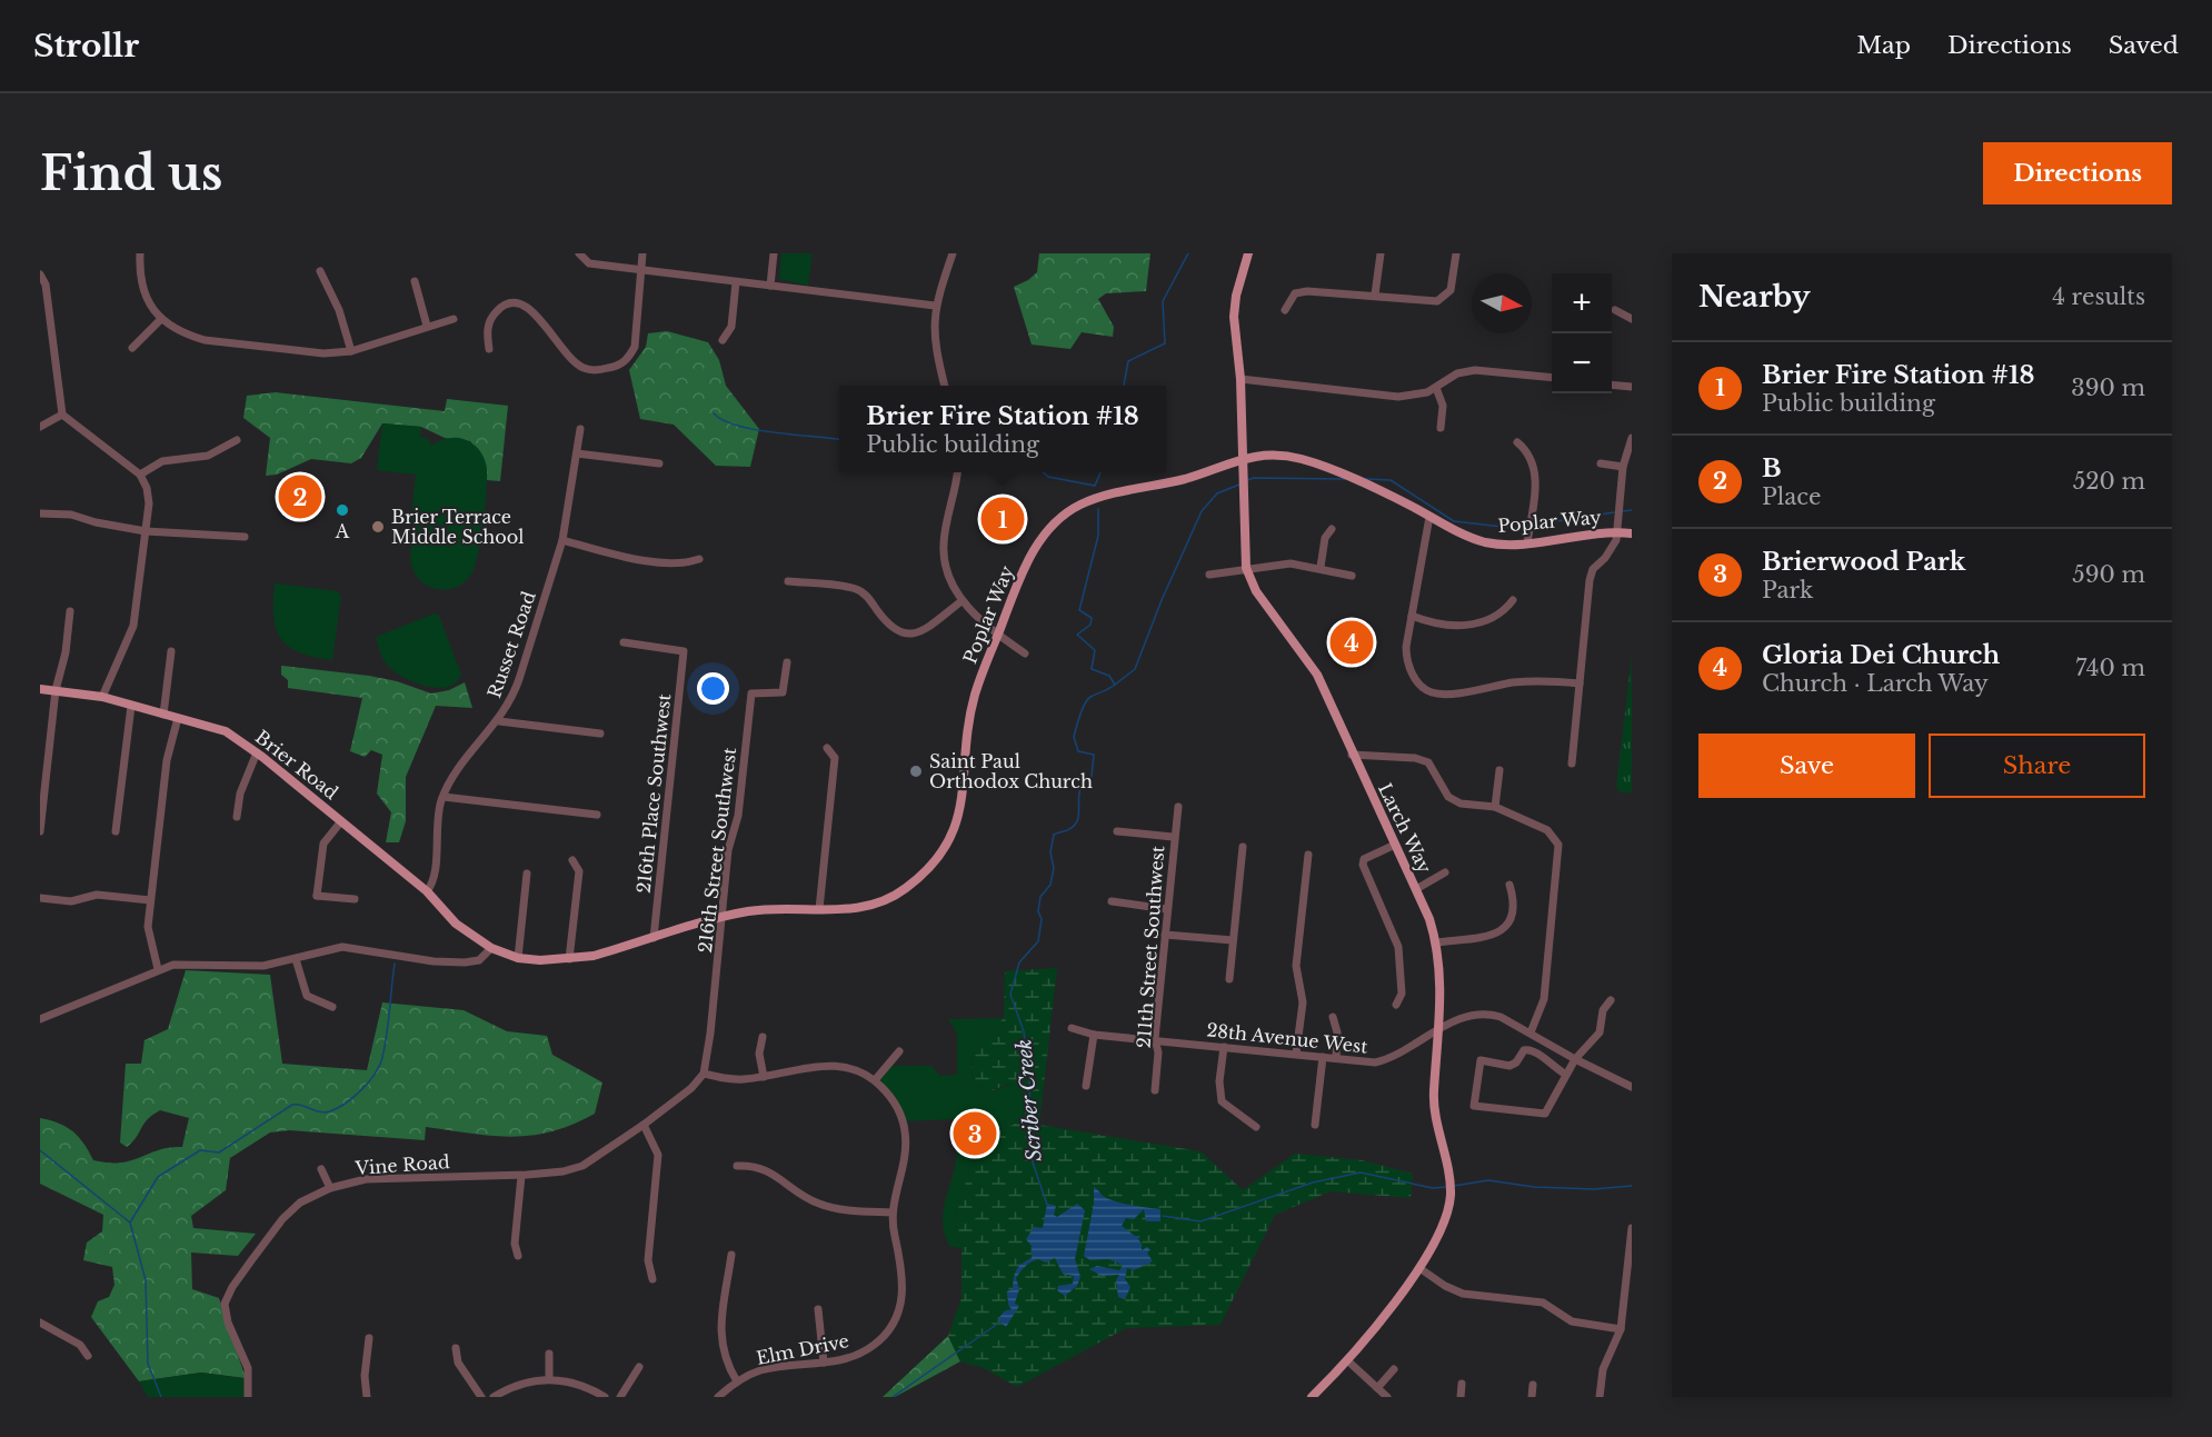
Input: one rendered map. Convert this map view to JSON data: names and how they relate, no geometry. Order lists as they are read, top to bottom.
{
  "streets": {
    "main road": ["Poplar Way", "Brier Road", "Larch Way"],
    "street": [
      "Russet Road",
      "216th Place Southwest",
      "216th Street Southwest",
      "211th Street Southwest",
      "28th Avenue West",
      "Vine Road",
      "Elm Drive"
    ]
  },
  "crossings": [
    ["Poplar Way", "Brier Road"],
    ["Poplar Way", "216th Place Southwest"],
    ["Poplar Way", "Larch Way"],
    ["Poplar Way", "216th Street Southwest"],
    ["Russet Road", "Brier Road"],
    ["Larch Way", "28th Avenue West"],
    ["216th Street Southwest", "Vine Road"],
    ["216th Street Southwest", "Elm Drive"],
    ["211th Street Southwest", "28th Avenue West"],
    ["Vine Road", "Elm Drive"]
  ],
  "water": ["Scriber Creek"],
  "places": ["A", "Brier Terrace Middle School", "Saint Paul Orthodox Church"],
  "north": "right",
  "page": {
    "header": "Strollr",
    "nav": ["Map", "Directions", "Saved"],
    "buttons": [
      "Directions",
      ["Save", "Share"]
    ],
    "title": "Find us",
    "heading": ["Nearby", "4 results"],
    "map_buttons": ["+", "−"],
    "list": [
      {
        "mark": "1",
        "name": "Brier Fire Station #18",
        "note": "Public building",
        "value": "390 m"
      },
      {
        "mark": "2",
        "name": "B",
        "note": "Place",
        "value": "520 m"
      },
      {
        "mark": "3",
        "name": "Brierwood Park",
        "note": "Park",
        "value": "590 m"
      },
      {
        "mark": "4",
        "name": "Gloria Dei Church",
        "note": "Church · Larch Way",
        "value": "740 m"
      }
    ],
    "popup": ["Brier Fire Station #18", "Public building"],
    "pins": [
      "2",
      "1",
      "4",
      "3"
    ]
  }
}
